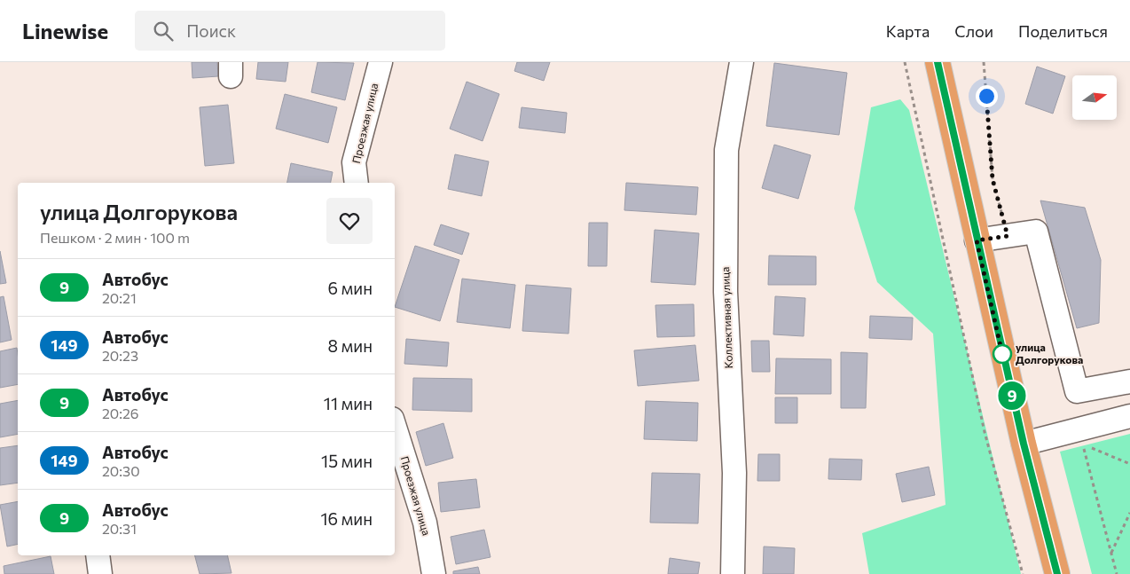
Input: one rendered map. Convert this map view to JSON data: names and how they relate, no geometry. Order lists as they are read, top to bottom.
{
  "streets": {
    "street": ["Проезжая улица", "Коллективная улица"]
  },
  "places": ["улица Долгорукова"],
  "lines": ["bus line 9"],
  "north": "right",
  "page": {
    "header": "Linewise",
    "search": "Поиск",
    "nav": ["Карта", "Слои", "Поделиться"],
    "on_map": "9",
    "heading": ["улица Долгорукова", "Пешком · 2 мин · 100 m"],
    "list": [
      {
        "mark": "9",
        "name": "Автобус",
        "note": "20:21",
        "value": "6 мин"
      },
      {
        "mark": "149",
        "name": "Автобус",
        "note": "20:23",
        "value": "8 мин"
      },
      {
        "mark": "9",
        "name": "Автобус",
        "note": "20:26",
        "value": "11 мин"
      },
      {
        "mark": "149",
        "name": "Автобус",
        "note": "20:30",
        "value": "15 мин"
      },
      {
        "mark": "9",
        "name": "Автобус",
        "note": "20:31",
        "value": "16 мин"
      }
    ]
  }
}
